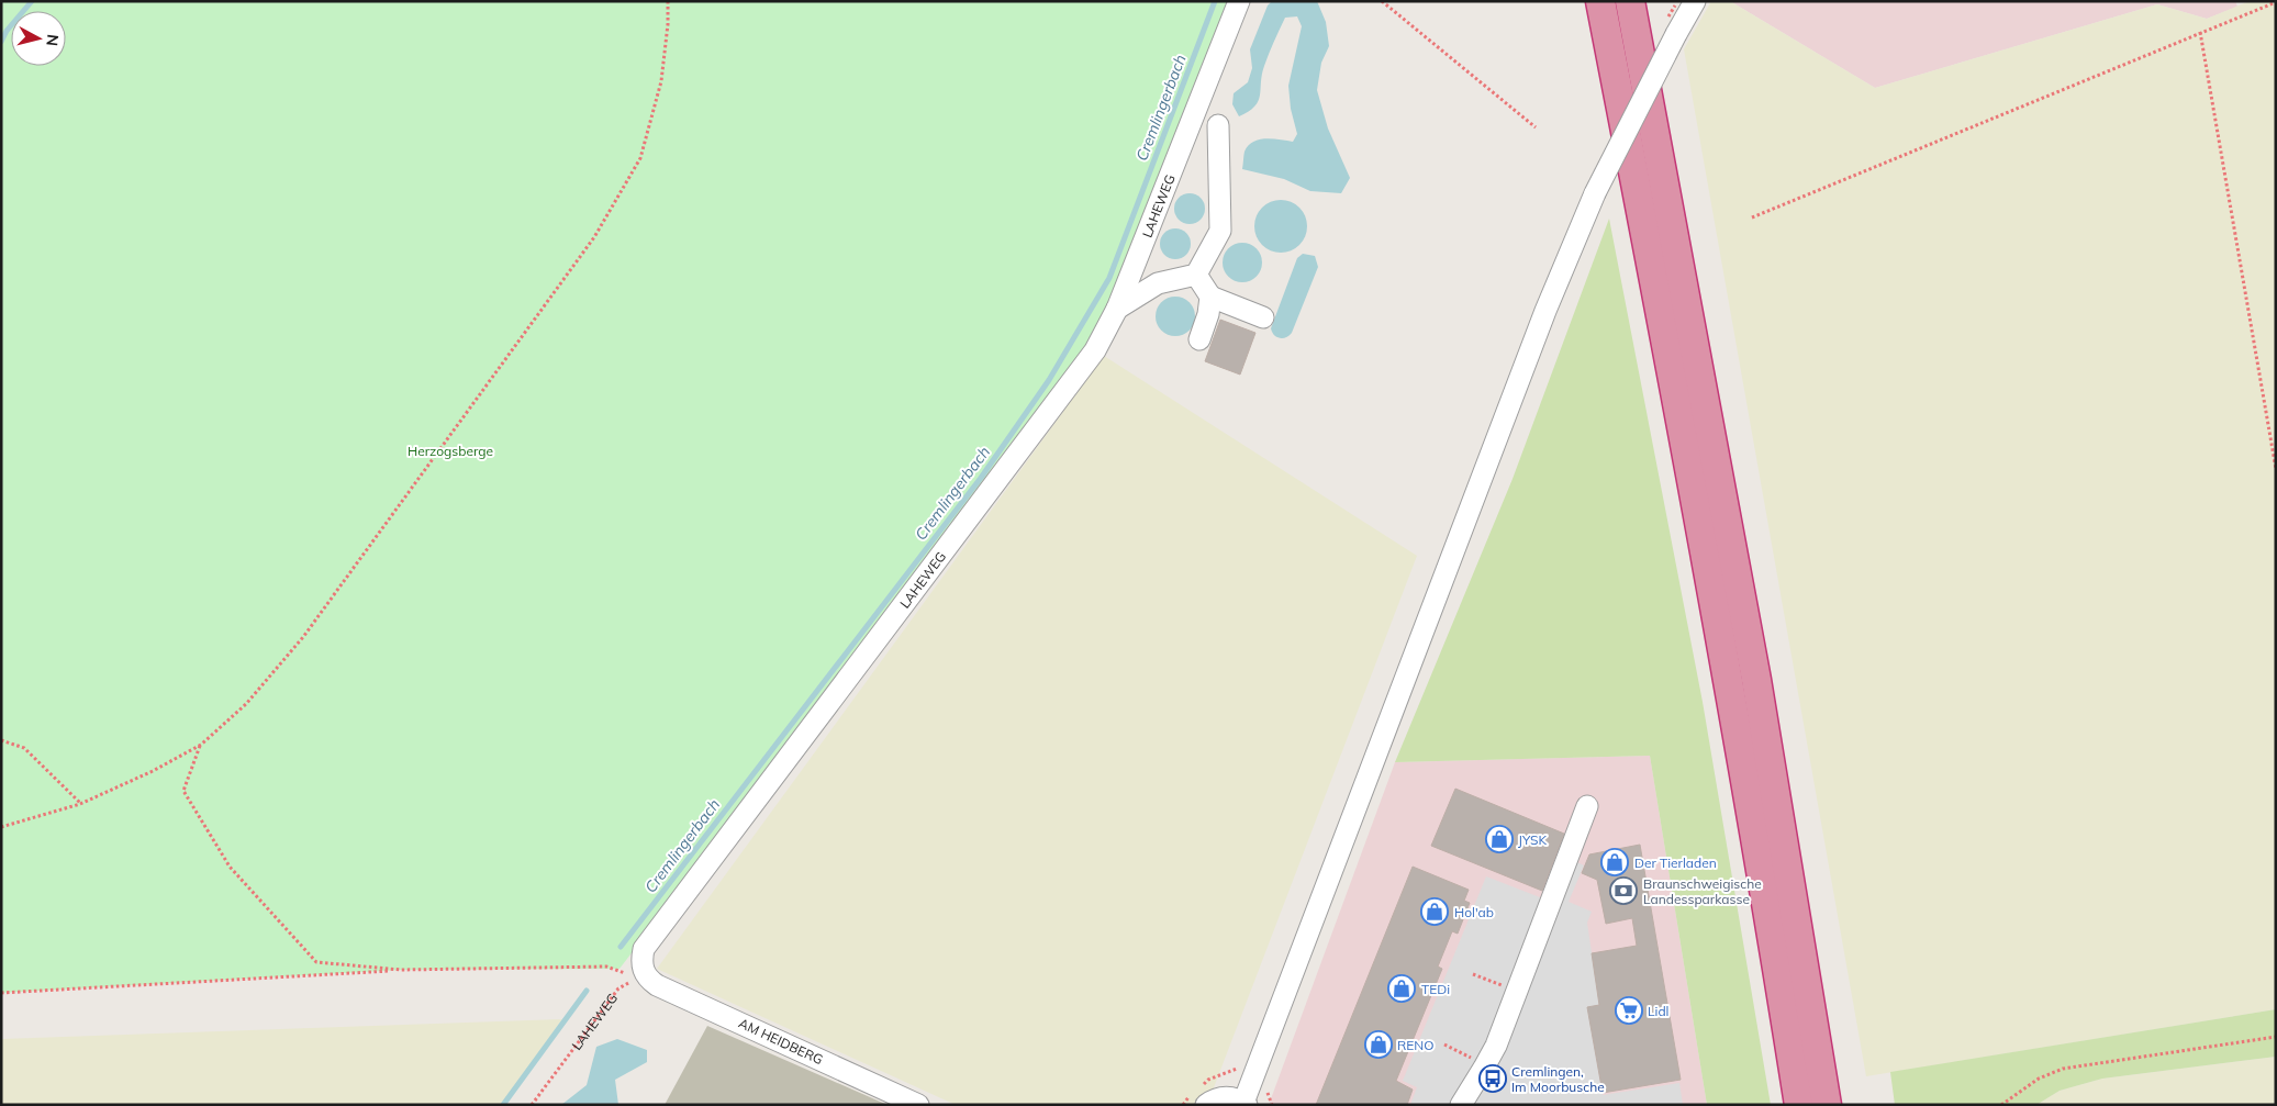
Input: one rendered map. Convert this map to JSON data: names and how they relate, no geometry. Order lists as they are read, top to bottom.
{
  "streets": {
    "street": ["LAHEWEG", "AM HEIDBERG"]
  },
  "crossings": [
    ["LAHEWEG", "AM HEIDBERG"]
  ],
  "water": ["Cremlingerbach"],
  "parks": ["Herzogsberge"],
  "places": {
    "shop": [
      "JYSK",
      "Der Tierladen",
      "Hol'ab",
      "TEDi",
      "RENO"
    ],
    "bank": ["Braunschweigische Landessparkasse"],
    "supermarket": ["Lidl"],
    "bus stop": ["Cremlingen, Im Moorbusche"]
  },
  "north": "right"
}
